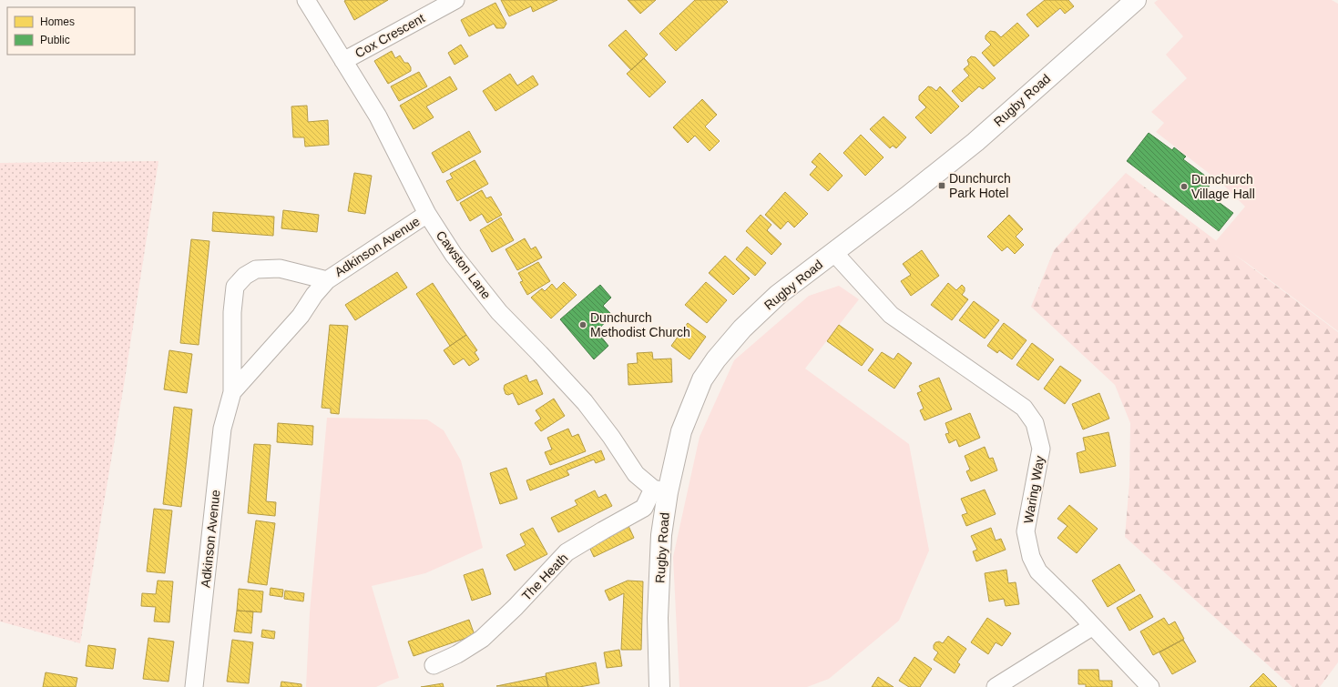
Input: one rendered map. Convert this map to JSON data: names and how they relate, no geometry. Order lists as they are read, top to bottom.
{
  "streets": {
    "main road": ["Rugby Road"],
    "street": [
      "Cox Crescent",
      "Adkinson Avenue",
      "Cawston Lane",
      "Waring Way",
      "The Heath"
    ]
  },
  "crossings": [
    ["Cox Crescent", "Cawston Lane"],
    ["Rugby Road", "Cawston Lane"],
    ["Rugby Road", "Waring Way"],
    ["Rugby Road", "The Heath"],
    ["Adkinson Avenue", "Cawston Lane"],
    ["Cawston Lane", "The Heath"]
  ],
  "places": {
    "transit": ["Dunchurch Park Hotel"],
    "other": ["Dunchurch Village Hall", "Dunchurch Methodist Church"]
  },
  "legend": ["Homes", "Public"]
}
